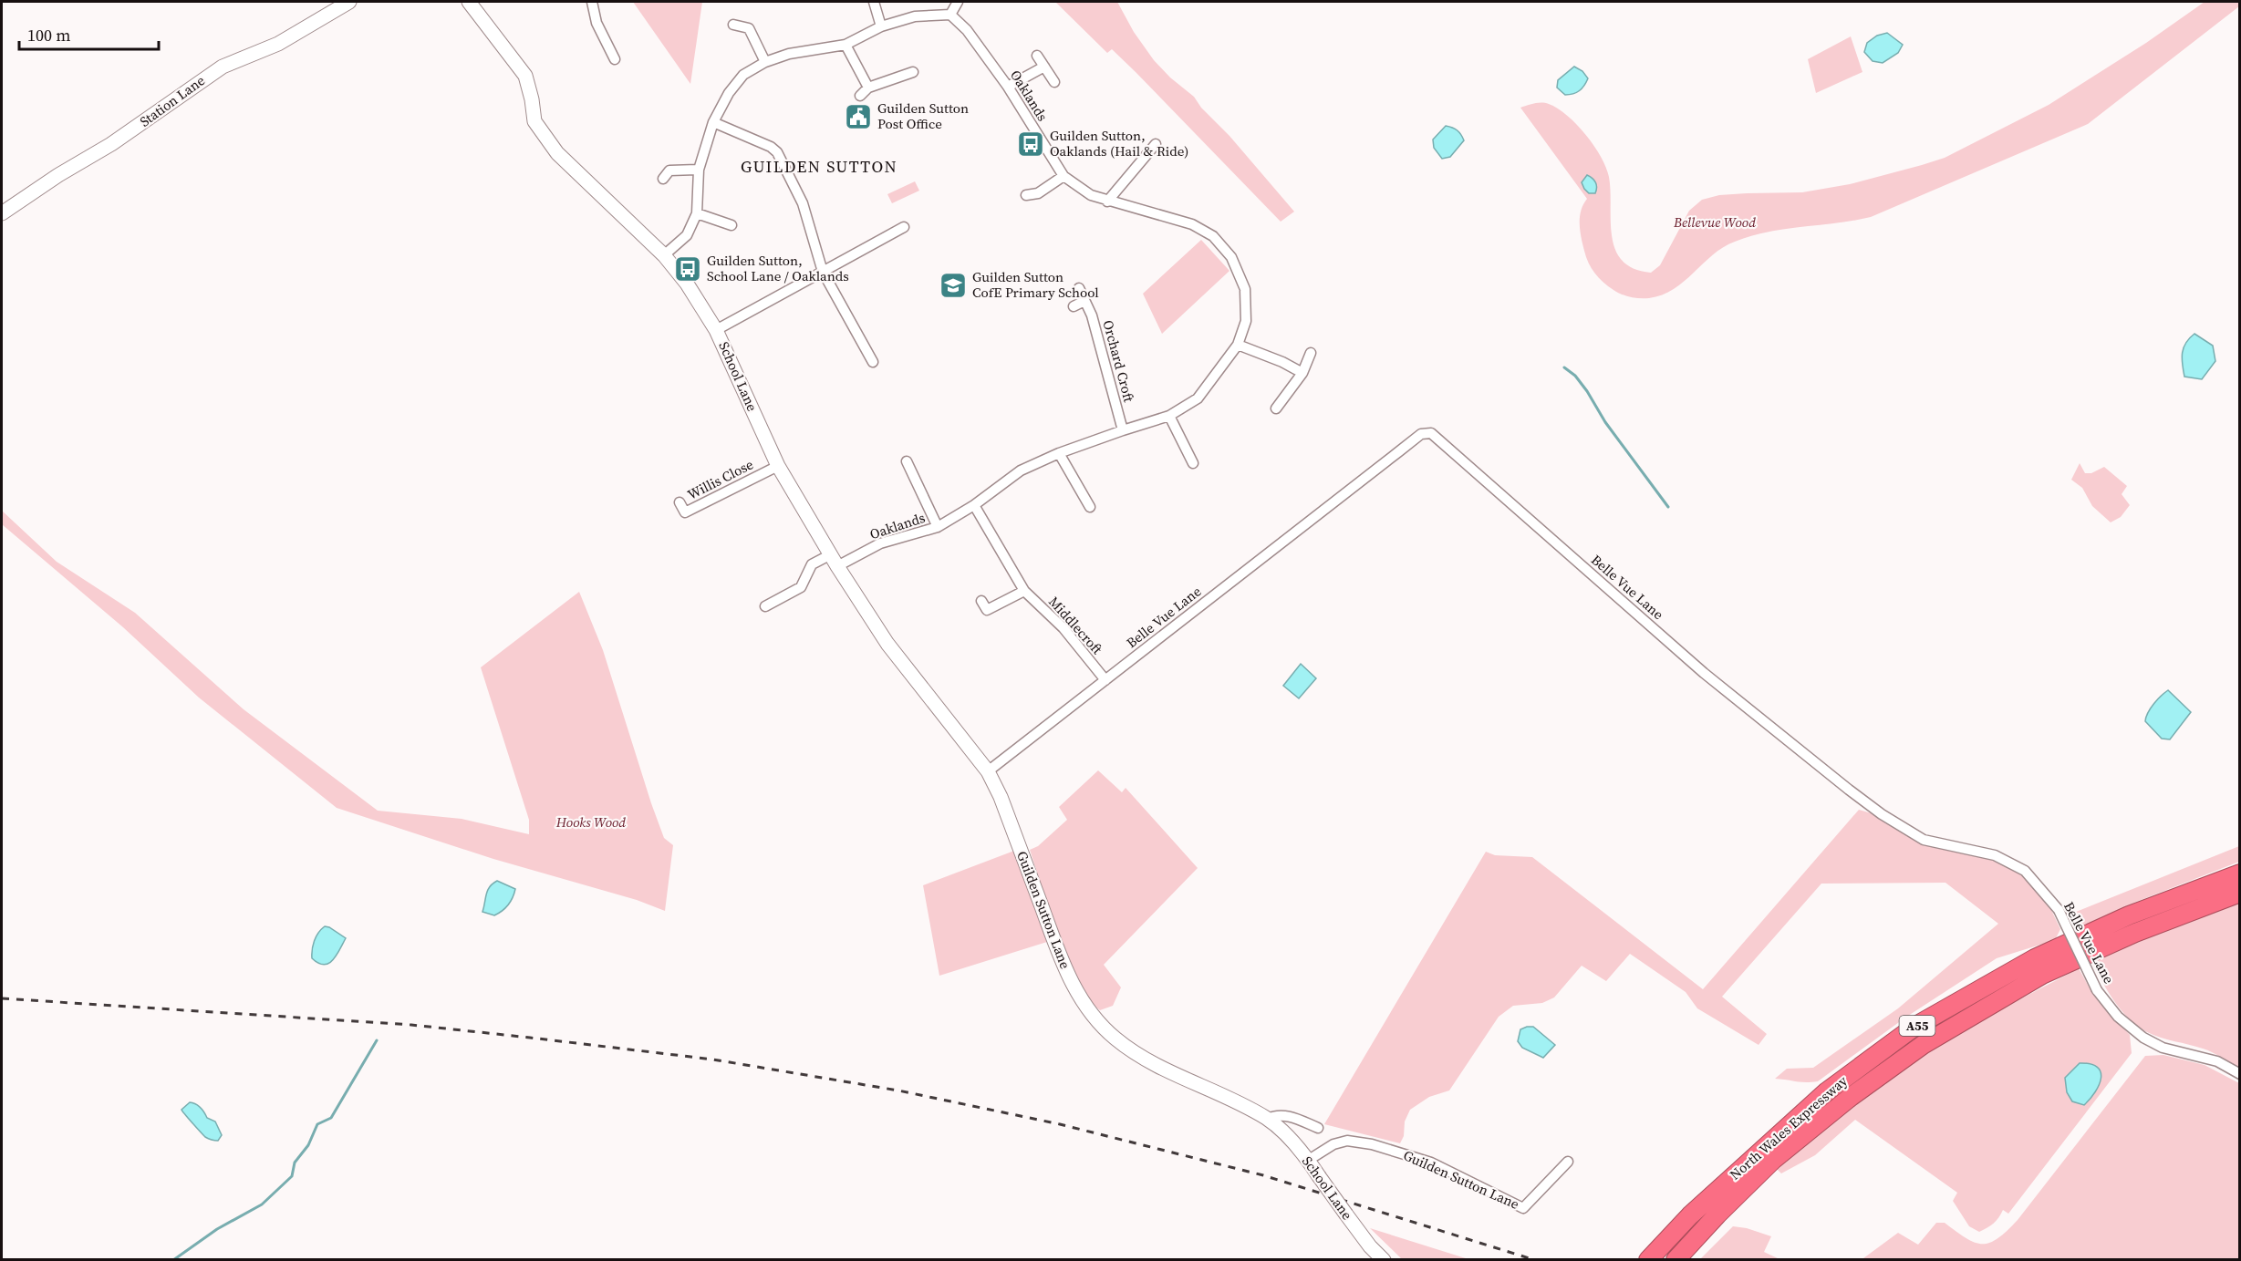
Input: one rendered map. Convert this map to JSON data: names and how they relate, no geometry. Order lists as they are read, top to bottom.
{
  "streets": {
    "highway": ["A55", "North Wales Expressway"],
    "street": [
      "Oaklands",
      "Station Lane",
      "Orchard Croft",
      "School Lane",
      "Willis Close",
      "Belle Vue Lane",
      "Middlecroft",
      "Guilden Sutton Lane"
    ]
  },
  "crossings": [
    ["Oaklands", "Orchard Croft"],
    ["Oaklands", "School Lane"],
    ["Oaklands", "Middlecroft"],
    ["School Lane", "Willis Close"],
    ["School Lane", "Belle Vue Lane"],
    ["School Lane", "Guilden Sutton Lane"],
    ["Belle Vue Lane", "Middlecroft"],
    ["Belle Vue Lane", "Guilden Sutton Lane"]
  ],
  "districts": ["GUILDEN SUTTON"],
  "parks": ["Bellevue Wood", "Hooks Wood"],
  "places": {
    "public building": ["Guilden Sutton Post Office"],
    "bus stop": ["Guilden Sutton, Oaklands (Hail & Ride)", "Guilden Sutton, School Lane / Oaklands"],
    "school or university": ["Guilden Sutton CofE Primary School"]
  },
  "scale_bar": "100 m"
}
